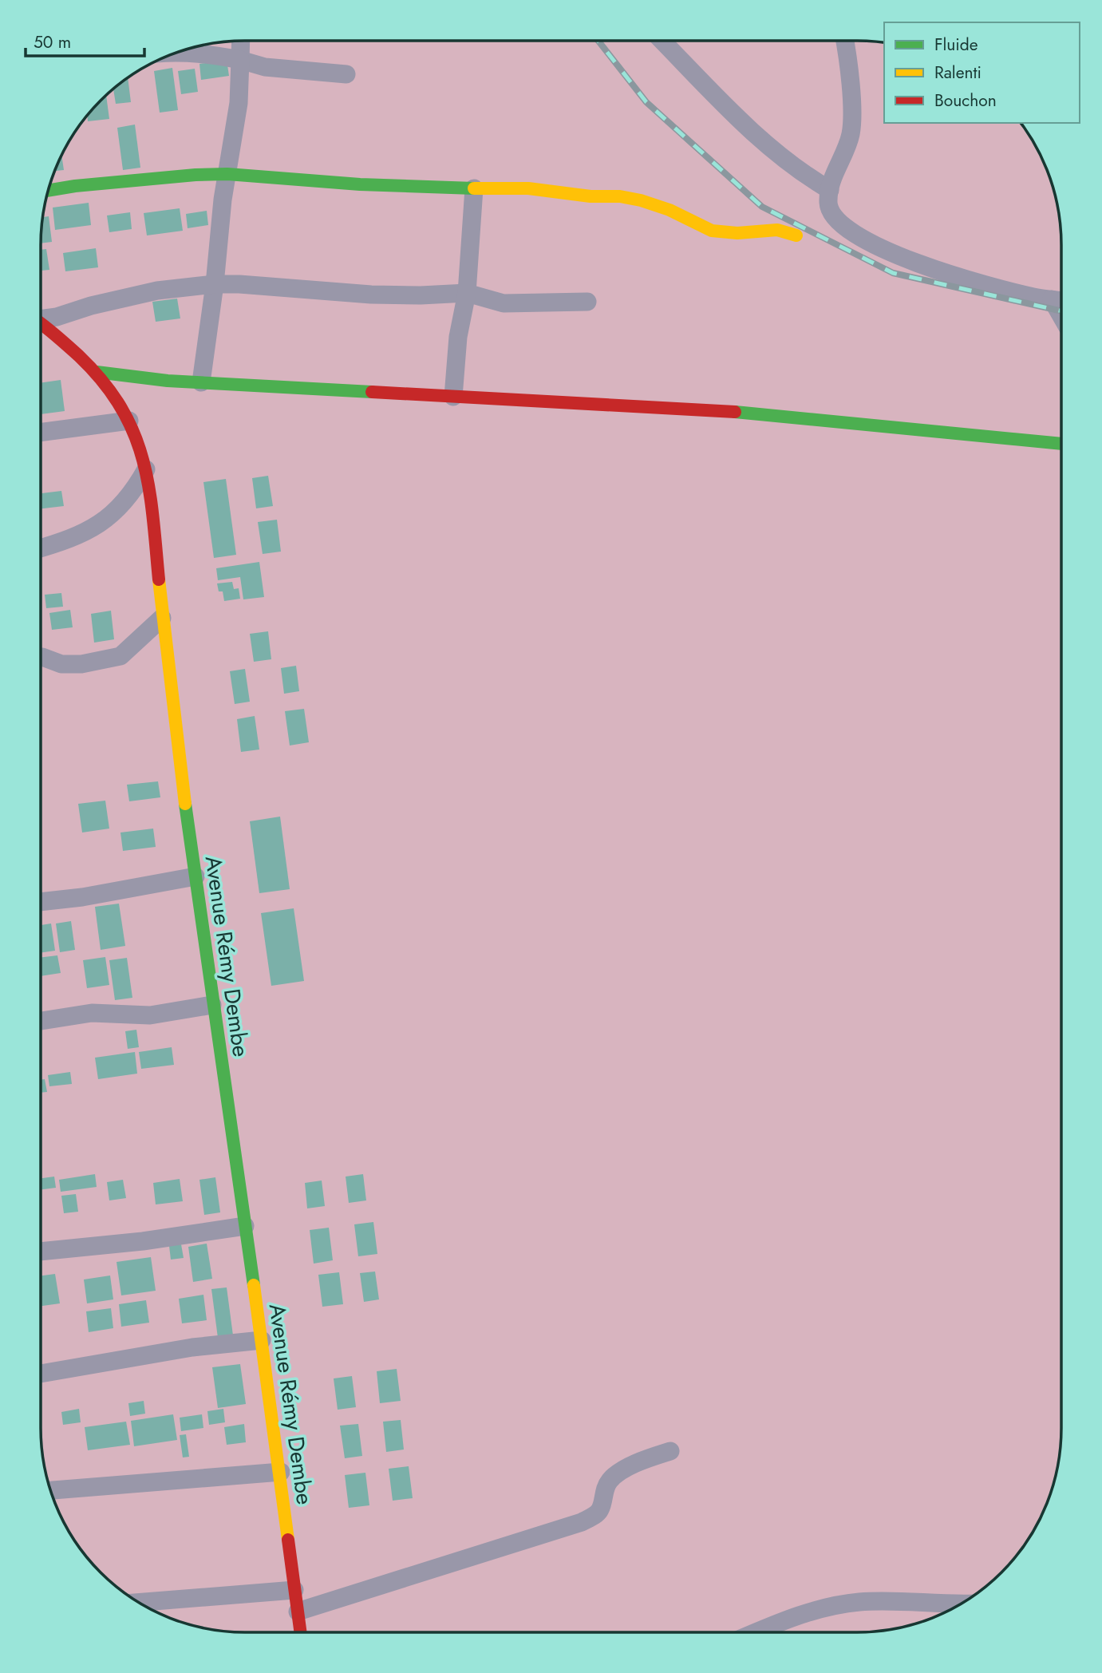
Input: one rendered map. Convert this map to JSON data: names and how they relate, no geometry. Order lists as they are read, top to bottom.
{
  "streets": {
    "street": ["Avenue Rémy Dembe"]
  },
  "legend": ["Fluide", "Ralenti", "Bouchon"],
  "scale_bar": "50 m"
}
